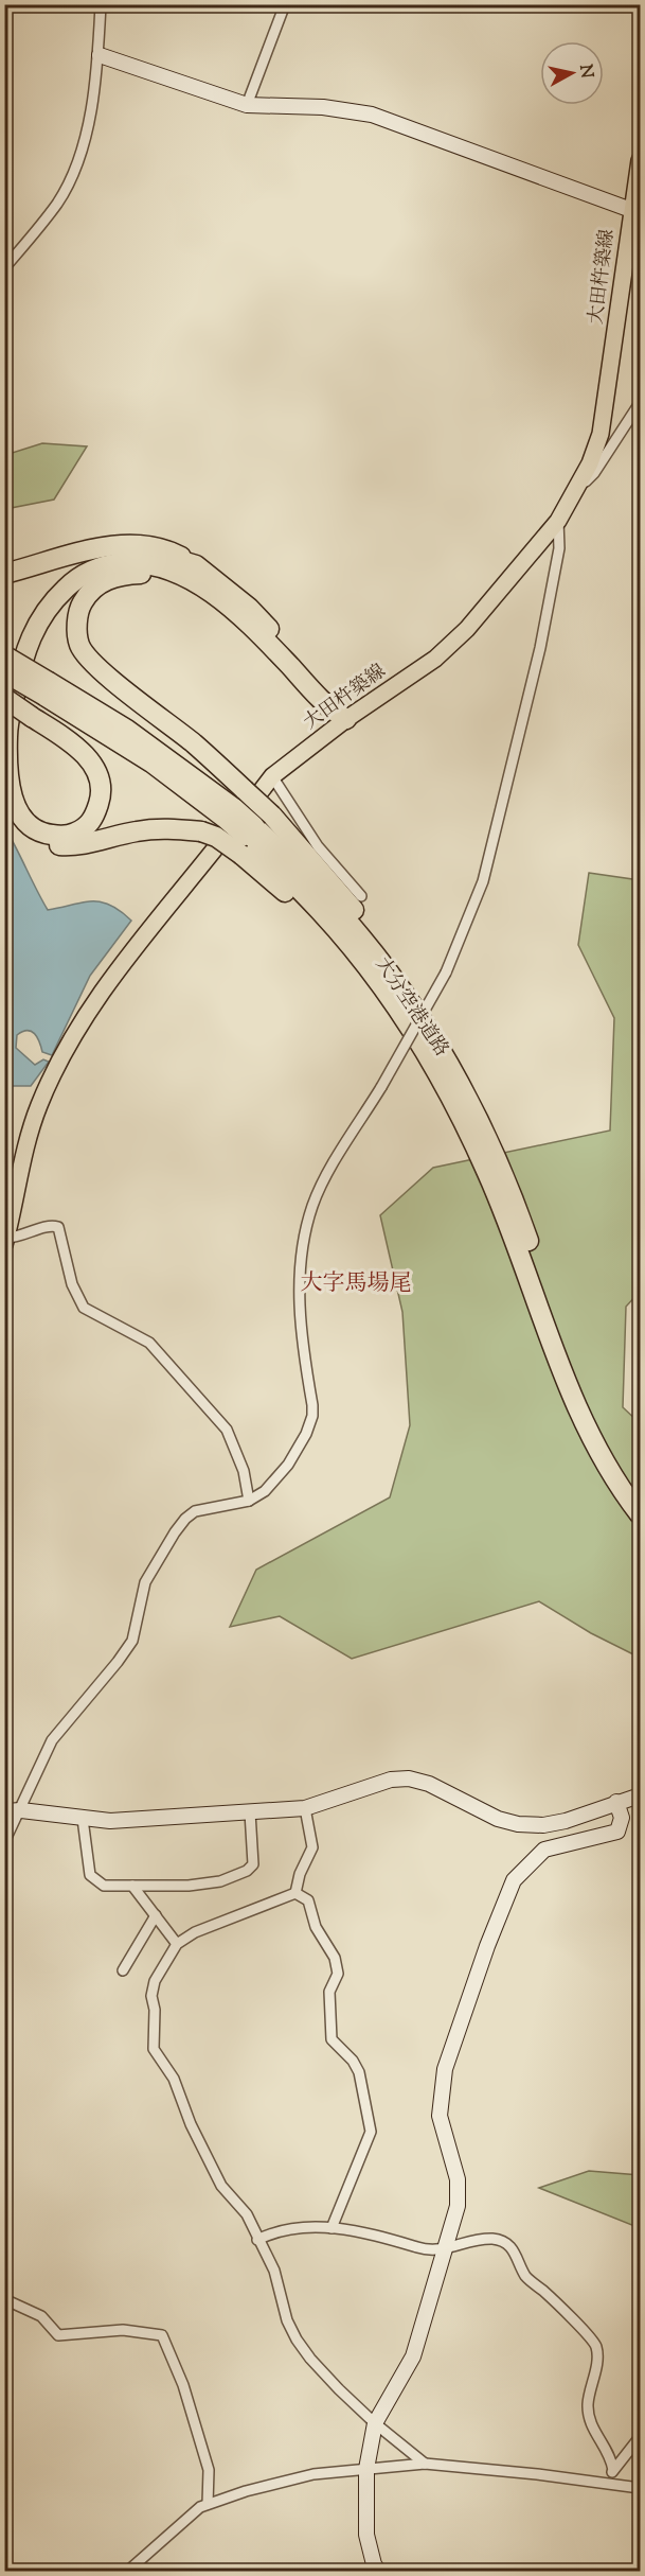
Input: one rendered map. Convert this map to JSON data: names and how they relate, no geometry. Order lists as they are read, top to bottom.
{
  "streets": {
    "highway": ["大分空港道路"],
    "main road": ["大田杵築線"]
  },
  "districts": ["大字馬場尾"],
  "north": "right"
}
